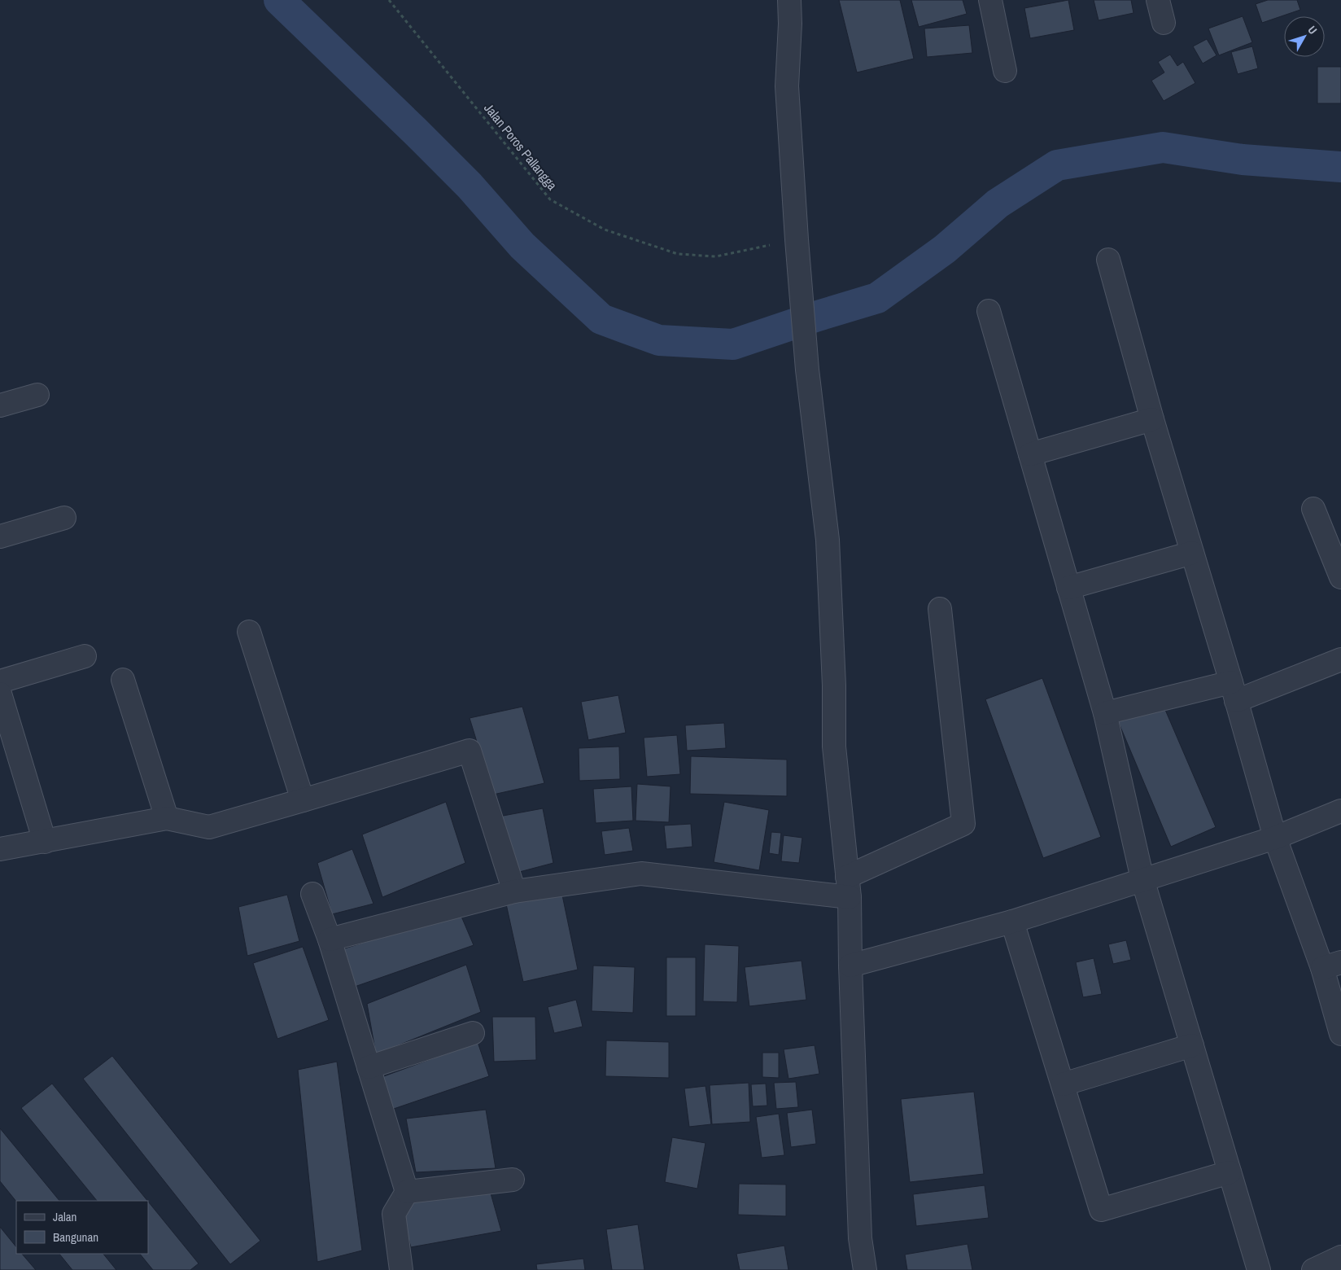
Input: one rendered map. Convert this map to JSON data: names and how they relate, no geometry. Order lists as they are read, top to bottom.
{
  "streets": {
    "path": ["Jalan Poros Pallangga"]
  },
  "legend": ["Jalan", "Bangunan"],
  "north": "top right"
}
